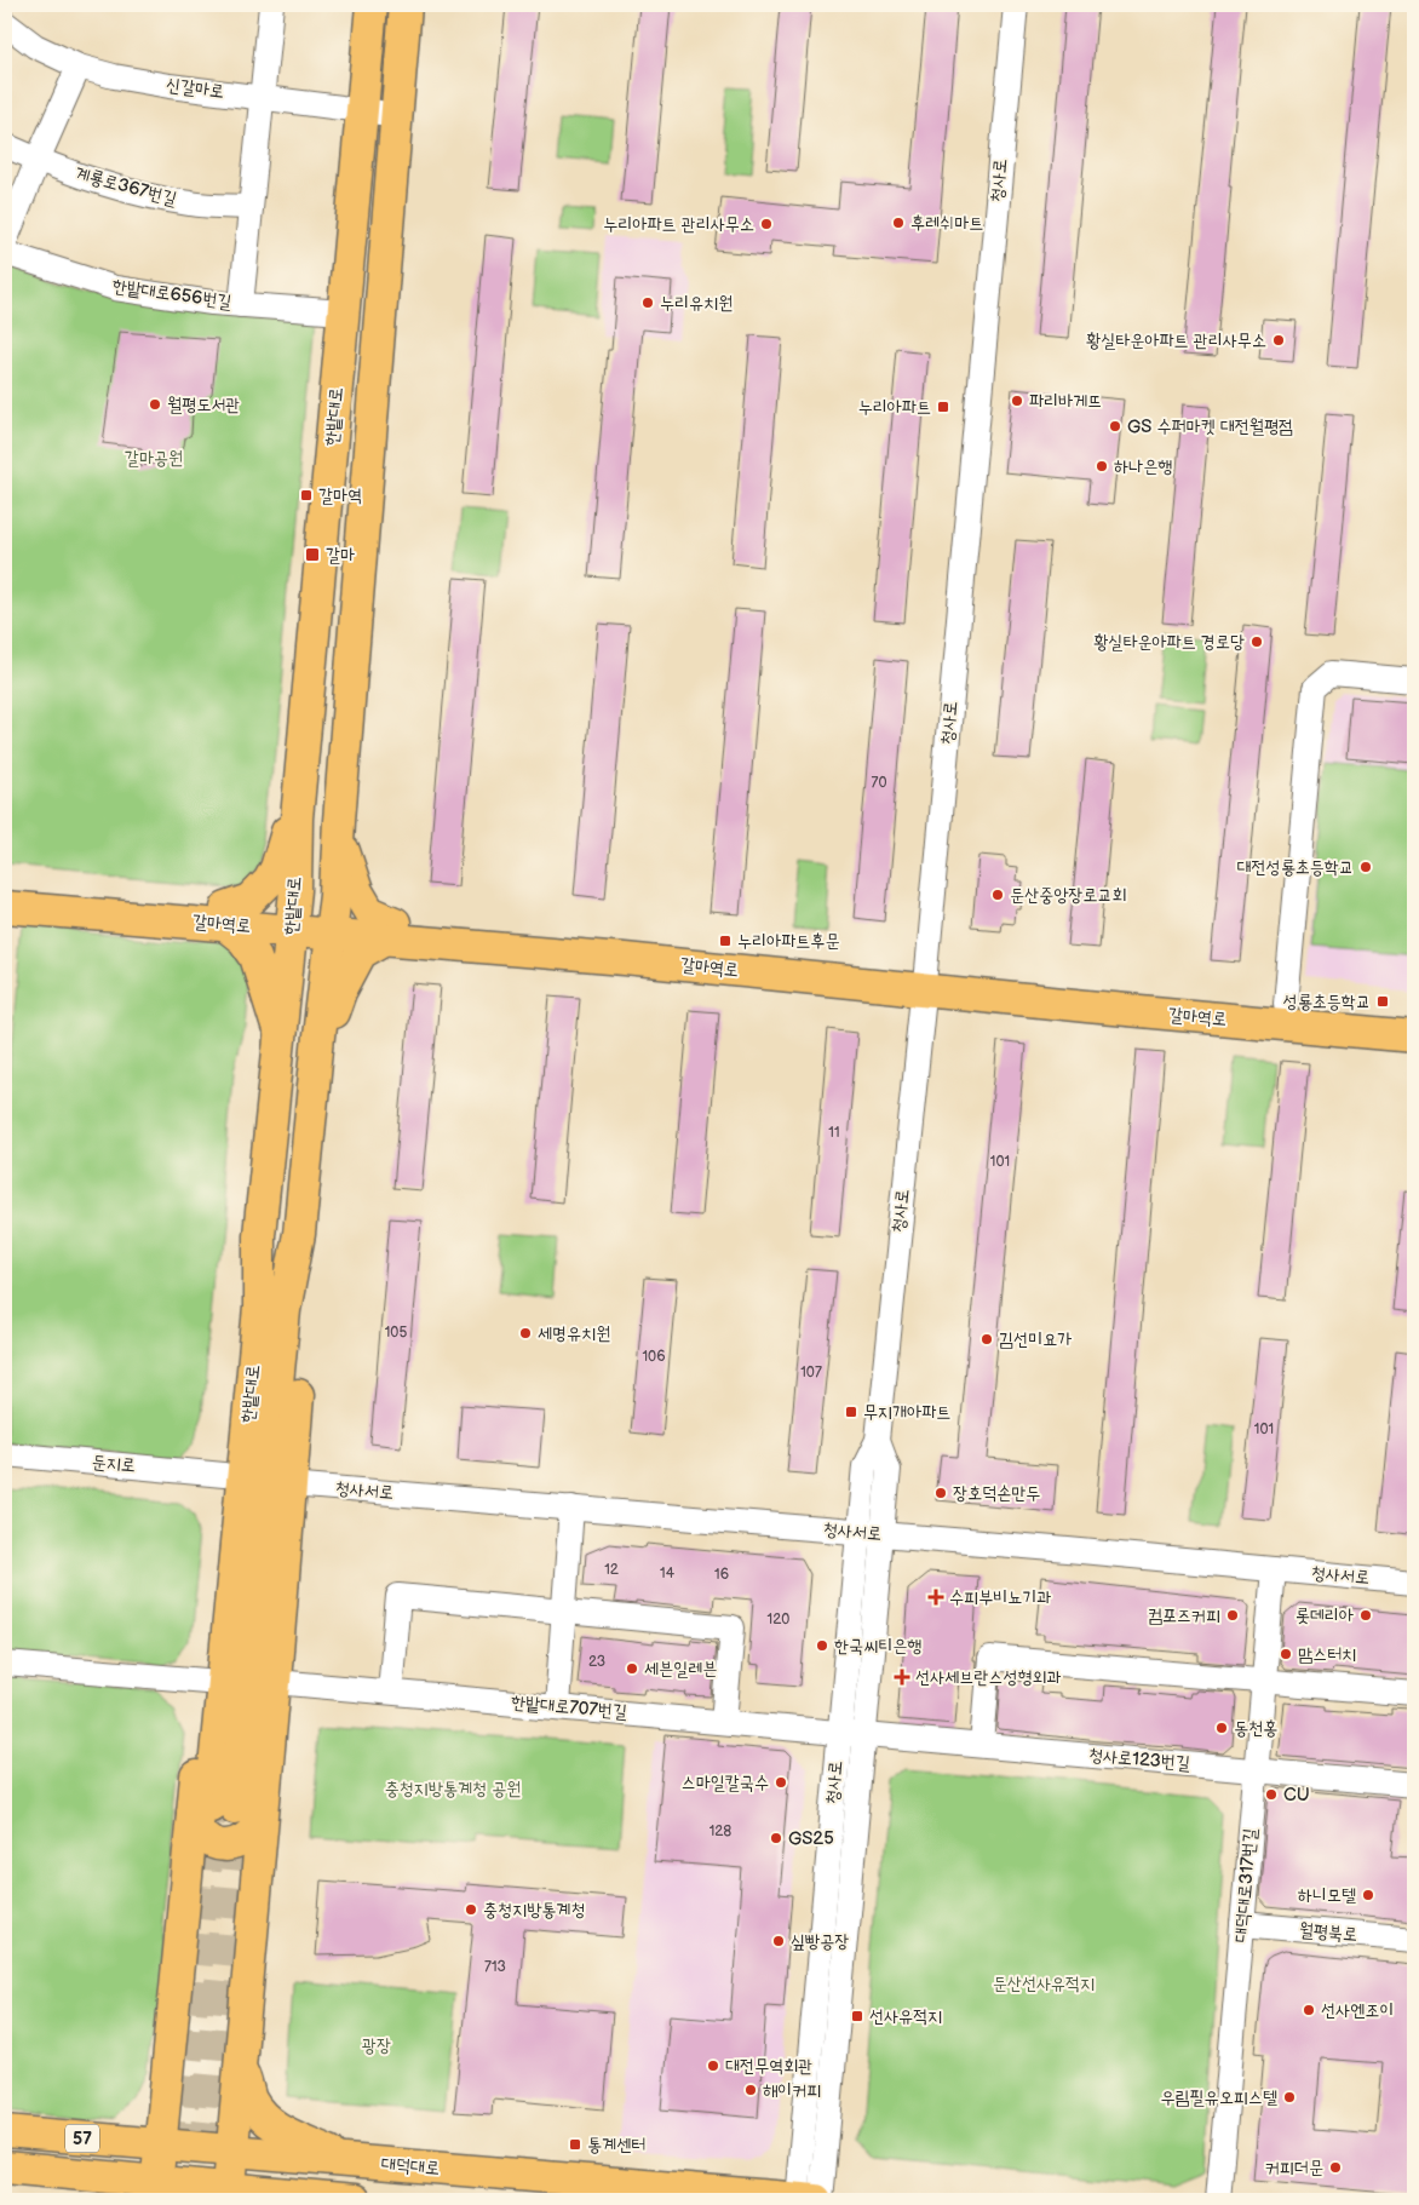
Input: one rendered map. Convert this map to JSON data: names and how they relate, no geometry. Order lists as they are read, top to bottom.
{
  "streets": {
    "main road": [
      "한밭대로",
      "갈마역로",
      "57",
      "대덕대로"
    ],
    "street": [
      "신갈마로",
      "청사로",
      "계룡로367번길",
      "한밭대로656번길",
      "둔지로",
      "청사서로",
      "한밭대로707번길",
      "청사로123번길",
      "대덕대로317번길",
      "월평북로"
    ]
  },
  "crossings": [
    ["신갈마로", "한밭대로"],
    ["청사로", "갈마역로"],
    ["청사로", "청사서로"],
    ["청사로", "한밭대로707번길"],
    ["청사로", "청사로123번길"],
    ["청사로", "대덕대로"],
    ["한밭대로656번길", "한밭대로"],
    ["한밭대로", "갈마역로"],
    ["청사서로", "대덕대로317번길"],
    ["한밭대로707번길", "청사로123번길"],
    ["청사로123번길", "대덕대로317번길"],
    ["대덕대로317번길", "월평북로"]
  ],
  "parks": [
    "갈마공원",
    "충청지방통계청 공원",
    "둔산선사유적지",
    "광장"
  ],
  "places": {
    "other": [
      "후레쉬마트",
      "누리아파트 관리사무소",
      "누리유치원",
      "황실타운아파트 관리사무소",
      "파리바게뜨",
      "월평도서관",
      "GS 수퍼마켓 대전월평점",
      "하나은행",
      "황실타운아파트 경로당",
      "대전성룡초등학교",
      "둔산중앙장로교회",
      "세명유치원",
      "김선미요가",
      "장호덕손만두",
      "컴포즈커피",
      "롯데리아",
      "한국씨티은행",
      "맘스터치",
      "세븐일레븐",
      "동천홍",
      "스마일칼국수",
      "CU",
      "GS25",
      "하니모텔",
      "충청지방통계청",
      "싶빵공장",
      "선사엔조이",
      "대전무역회관",
      "해이커피",
      "우림필유오피스텔",
      "커피더문"
    ],
    "transit": [
      "누리아파트",
      "갈마역",
      "갈마",
      "누리아파트후문",
      "성룡초등학교",
      "무지개아파트",
      "선사유적지",
      "통계센터"
    ],
    "health": ["수피부비뇨기과", "선사세브란스성형외과"]
  },
  "house_numbers": [
    "70",
    "11",
    "101",
    "105",
    "106",
    "107",
    "101",
    "12",
    "14",
    "16",
    "120",
    "23",
    "128",
    "713"
  ]
}
